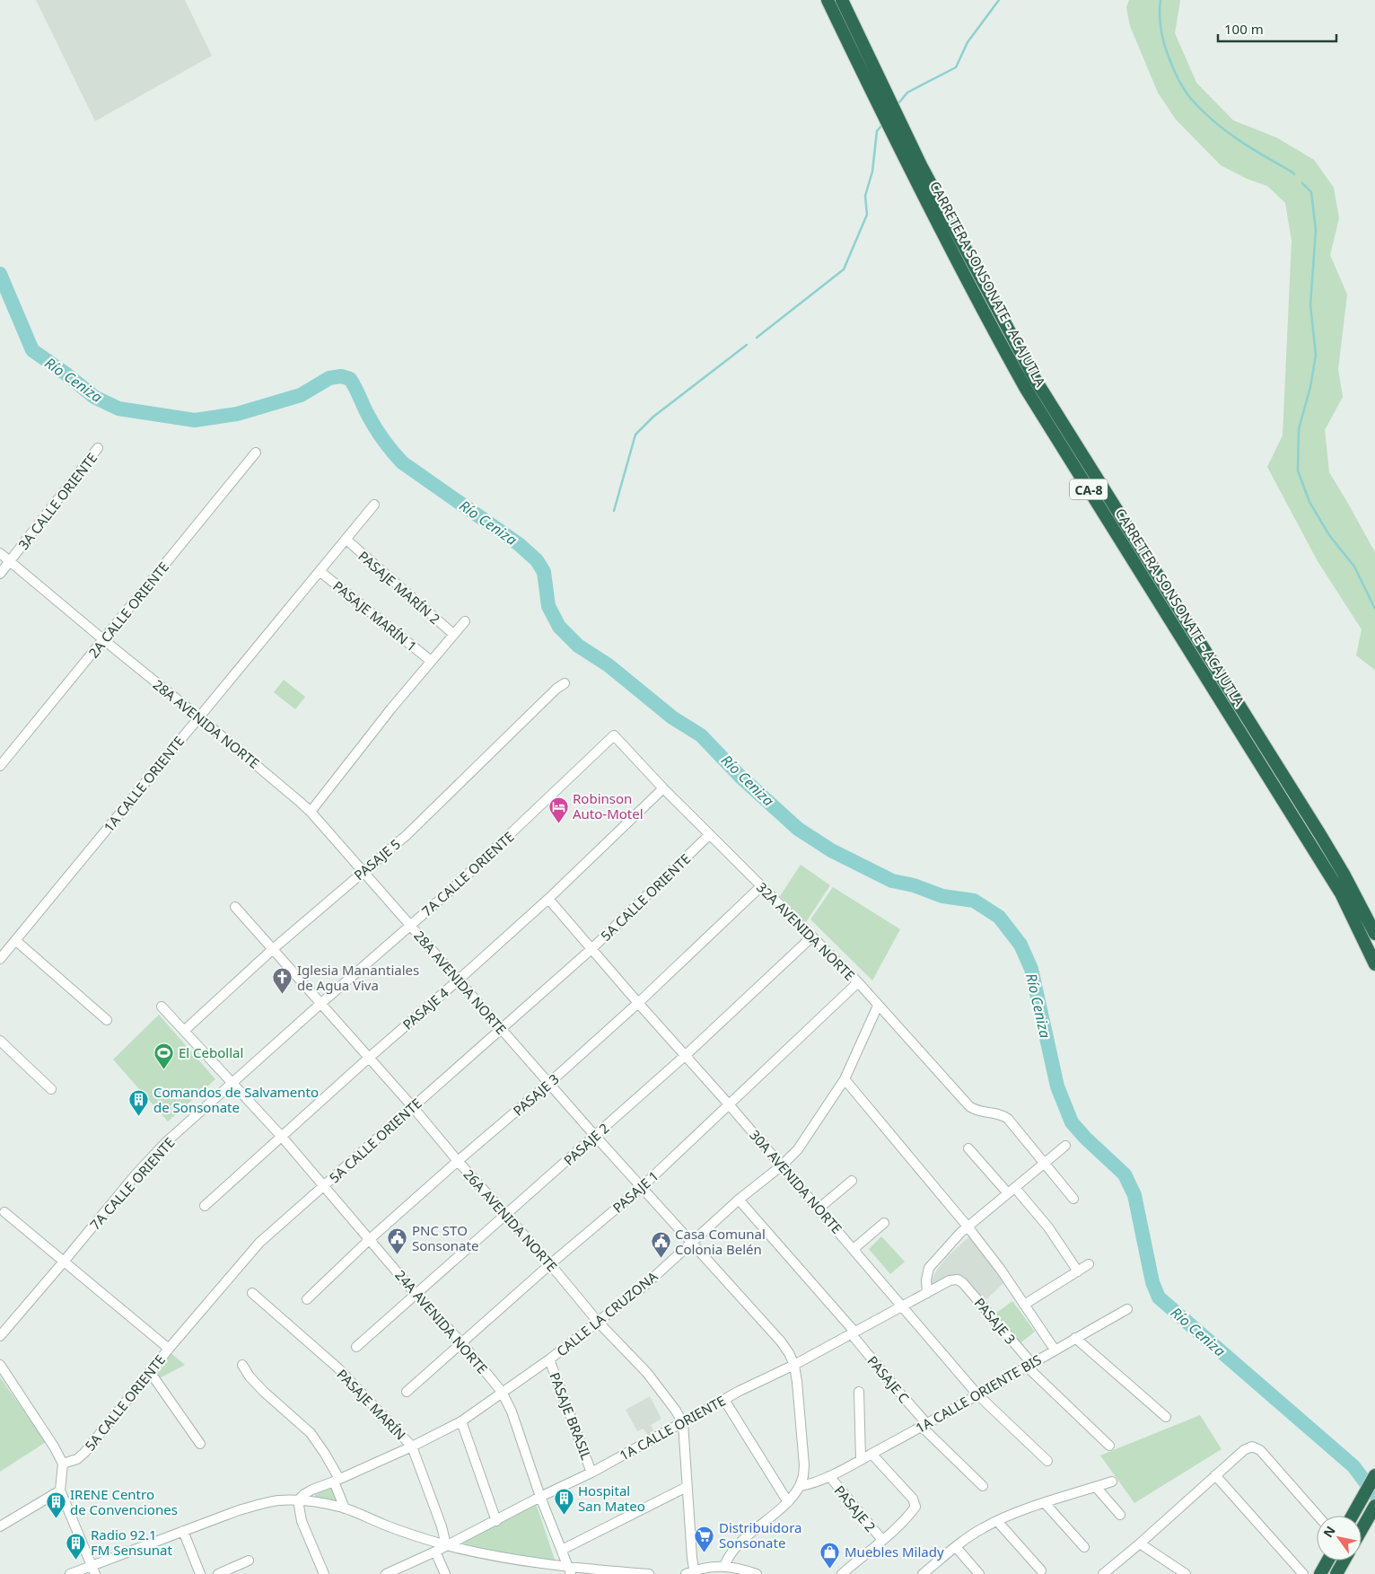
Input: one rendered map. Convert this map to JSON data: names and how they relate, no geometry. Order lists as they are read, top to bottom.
{
  "streets": {
    "highway": ["CARRETERA SONSONATE - ACAJUTLA", "CA-8"],
    "street": [
      "3A CALLE ORIENTE",
      "PASAJE MARÍN 2",
      "2A CALLE ORIENTE",
      "PASAJE MARÍN 1",
      "28A AVENIDA NORTE",
      "1A CALLE ORIENTE",
      "PASAJE 5",
      "7A CALLE ORIENTE",
      "5A CALLE ORIENTE",
      "32A AVENIDA NORTE",
      "PASAJE 4",
      "PASAJE 3",
      "PASAJE 2",
      "30A AVENIDA NORTE",
      "PASAJE 1",
      "26A AVENIDA NORTE",
      "CALLE LA CRUZONA",
      "24A AVENIDA NORTE",
      "PASAJE C",
      "1A CALLE ORIENTE BIS",
      "PASAJE MARÍN",
      "PASAJE BRASIL"
    ]
  },
  "crossings": [
    ["3A CALLE ORIENTE", "28A AVENIDA NORTE"],
    ["PASAJE MARÍN 2", "1A CALLE ORIENTE"],
    ["2A CALLE ORIENTE", "28A AVENIDA NORTE"],
    ["PASAJE MARÍN 1", "1A CALLE ORIENTE"],
    ["28A AVENIDA NORTE", "1A CALLE ORIENTE"],
    ["28A AVENIDA NORTE", "PASAJE 5"],
    ["28A AVENIDA NORTE", "7A CALLE ORIENTE"],
    ["28A AVENIDA NORTE", "5A CALLE ORIENTE"],
    ["28A AVENIDA NORTE", "PASAJE 4"],
    ["28A AVENIDA NORTE", "PASAJE 3"],
    ["28A AVENIDA NORTE", "PASAJE 2"],
    ["28A AVENIDA NORTE", "PASAJE 1"],
    ["28A AVENIDA NORTE", "CALLE LA CRUZONA"],
    ["28A AVENIDA NORTE", "1A CALLE ORIENTE BIS"],
    ["1A CALLE ORIENTE", "PASAJE 3"],
    ["1A CALLE ORIENTE", "30A AVENIDA NORTE"],
    ["1A CALLE ORIENTE", "26A AVENIDA NORTE"],
    ["1A CALLE ORIENTE", "24A AVENIDA NORTE"],
    ["1A CALLE ORIENTE", "PASAJE C"],
    ["1A CALLE ORIENTE", "PASAJE MARÍN"],
    ["1A CALLE ORIENTE", "PASAJE BRASIL"],
    ["PASAJE 5", "26A AVENIDA NORTE"],
    ["PASAJE 5", "24A AVENIDA NORTE"],
    ["7A CALLE ORIENTE", "32A AVENIDA NORTE"],
    ["7A CALLE ORIENTE", "26A AVENIDA NORTE"],
    ["7A CALLE ORIENTE", "24A AVENIDA NORTE"],
    ["5A CALLE ORIENTE", "32A AVENIDA NORTE"],
    ["5A CALLE ORIENTE", "30A AVENIDA NORTE"],
    ["5A CALLE ORIENTE", "26A AVENIDA NORTE"],
    ["5A CALLE ORIENTE", "24A AVENIDA NORTE"],
    ["32A AVENIDA NORTE", "PASAJE 4"],
    ["32A AVENIDA NORTE", "PASAJE 3"],
    ["32A AVENIDA NORTE", "PASAJE 2"],
    ["32A AVENIDA NORTE", "PASAJE 1"],
    ["32A AVENIDA NORTE", "CALLE LA CRUZONA"],
    ["PASAJE 4", "30A AVENIDA NORTE"],
    ["PASAJE 4", "26A AVENIDA NORTE"],
    ["PASAJE 4", "24A AVENIDA NORTE"],
    ["PASAJE 3", "30A AVENIDA NORTE"],
    ["PASAJE 3", "26A AVENIDA NORTE"],
    ["PASAJE 3", "24A AVENIDA NORTE"],
    ["PASAJE 3", "1A CALLE ORIENTE BIS"],
    ["PASAJE 2", "30A AVENIDA NORTE"],
    ["PASAJE 2", "26A AVENIDA NORTE"],
    ["PASAJE 2", "24A AVENIDA NORTE"],
    ["PASAJE 2", "1A CALLE ORIENTE BIS"],
    ["30A AVENIDA NORTE", "PASAJE 1"],
    ["30A AVENIDA NORTE", "CALLE LA CRUZONA"],
    ["30A AVENIDA NORTE", "1A CALLE ORIENTE BIS"],
    ["PASAJE 1", "26A AVENIDA NORTE"],
    ["PASAJE 1", "24A AVENIDA NORTE"],
    ["26A AVENIDA NORTE", "CALLE LA CRUZONA"],
    ["CALLE LA CRUZONA", "24A AVENIDA NORTE"],
    ["CALLE LA CRUZONA", "PASAJE C"],
    ["CALLE LA CRUZONA", "PASAJE MARÍN"],
    ["CALLE LA CRUZONA", "PASAJE BRASIL"],
    ["PASAJE C", "1A CALLE ORIENTE BIS"]
  ],
  "water": ["Río Ceniza"],
  "places": {
    "hotel": ["Robinson Auto-Motel"],
    "church": ["Iglesia Manantiales de Agua Viva"],
    "sports": ["El Cebollal"],
    "building": [
      "Comandos de Salvamento de Sonsonate",
      "Hospital San Mateo",
      "IRENE Centro de Convenciones",
      "Radio 92.1 FM Sensunat"
    ],
    "public building": ["PNC STO Sonsonate", "Casa Comunal Colonia Belén"],
    "supermarket": ["Distribuidora Sonsonate"],
    "shop": ["Muebles Milady"]
  },
  "scale_bar": "100 m",
  "north": "top left"
}
